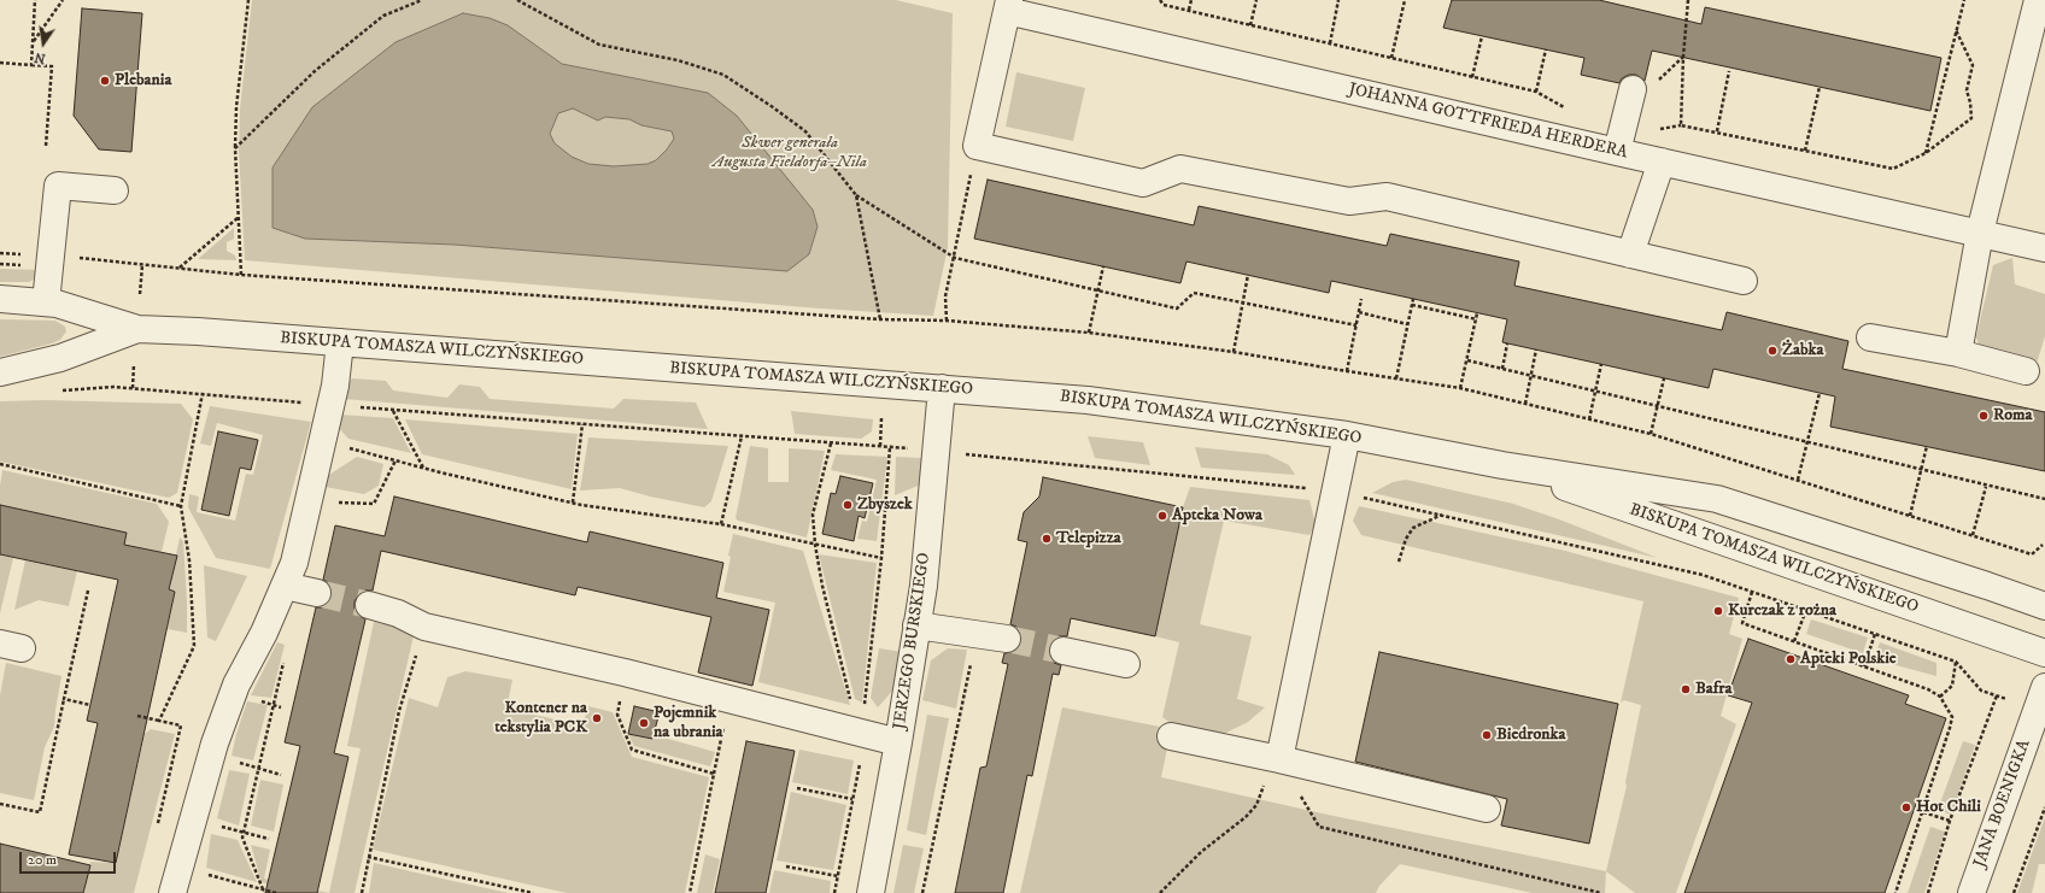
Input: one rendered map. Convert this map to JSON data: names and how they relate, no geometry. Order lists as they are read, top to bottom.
{
  "streets": {
    "street": [
      "JOHANNA GOTTFRIEDA HERDERA",
      "BISKUPA TOMASZA WILCZYŃSKIEGO",
      "JERZEGO BURSKIEGO",
      "JANA BOENIGKA"
    ]
  },
  "crossings": [
    ["BISKUPA TOMASZA WILCZYŃSKIEGO", "JERZEGO BURSKIEGO"]
  ],
  "parks": ["Skwer generała Augusta Fieldorfa–Nila"],
  "places": [
    "Plebania",
    "Żabka",
    "Roma",
    "Zbyszek",
    "Apteka Nowa",
    "Telepizza",
    "Kurczak z rożna",
    "Apteki Polskie",
    "Bafra",
    "Kontener na tekstylia PCK",
    "Pojemnik na ubrania",
    "Biedronka",
    "Hot Chili"
  ],
  "scale_bar": "20 m",
  "north": "bottom"
}
